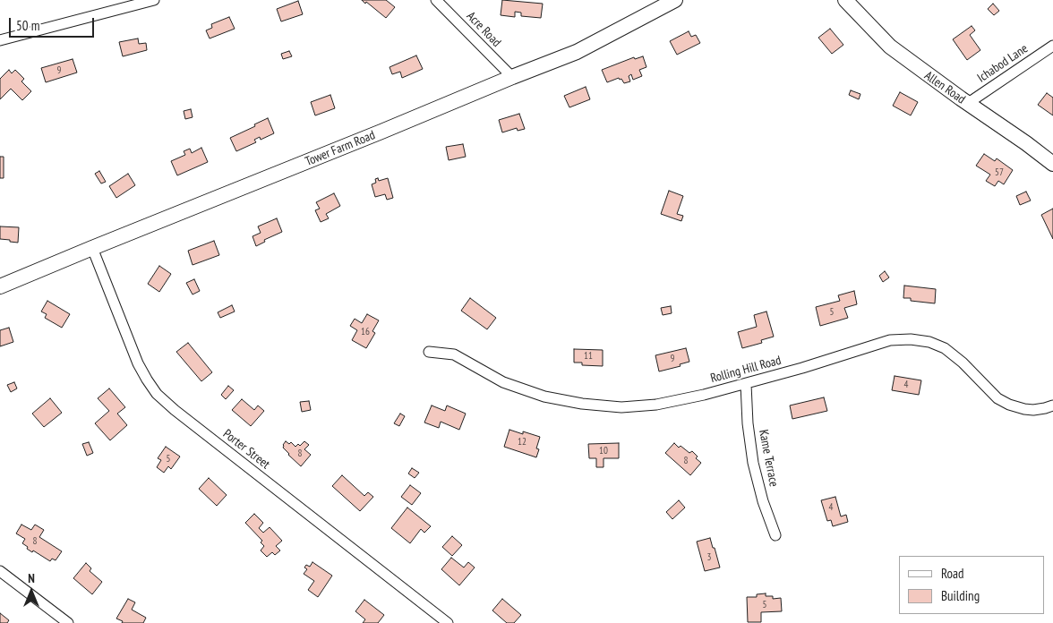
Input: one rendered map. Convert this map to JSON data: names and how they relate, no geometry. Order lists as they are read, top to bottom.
{
  "streets": {
    "street": [
      "Acre Road",
      "Ichabod Lane",
      "Allen Road",
      "Tower Farm Road",
      "Rolling Hill Road",
      "Porter Street",
      "Kame Terrace"
    ]
  },
  "crossings": [
    ["Acre Road", "Tower Farm Road"],
    ["Ichabod Lane", "Allen Road"],
    ["Tower Farm Road", "Porter Street"],
    ["Rolling Hill Road", "Kame Terrace"]
  ],
  "house_numbers": [
    "9",
    "57",
    "5",
    "16",
    "11",
    "9",
    "4",
    "12",
    "10",
    "8",
    "5",
    "8",
    "4",
    "8",
    "3",
    "5"
  ],
  "legend": ["Road", "Building"],
  "scale_bar": "50 m",
  "north": "top"
}
